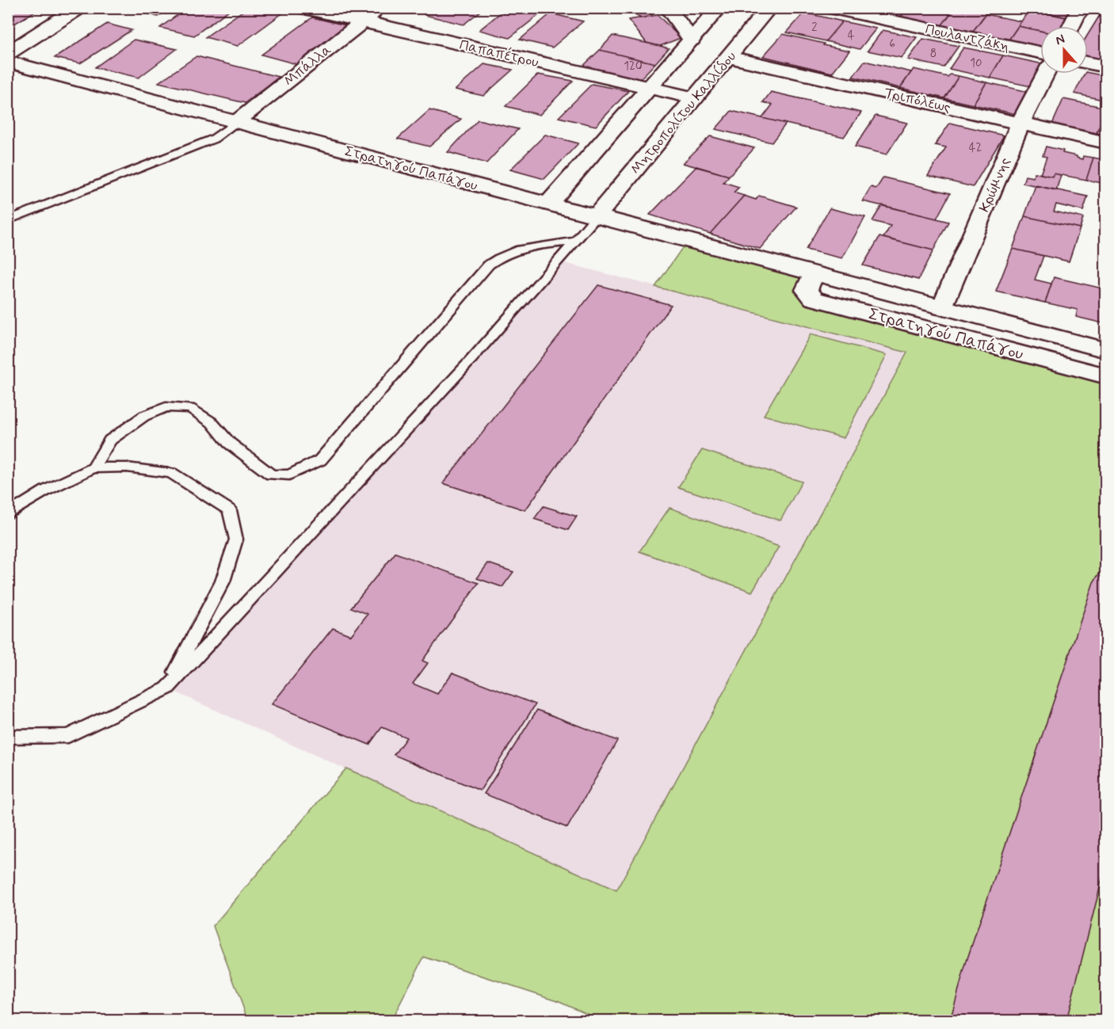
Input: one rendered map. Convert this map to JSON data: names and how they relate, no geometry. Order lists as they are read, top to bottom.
{
  "streets": {
    "street": [
      "Πουλαντζάκη",
      "Παπαπέτρου",
      "Μπάλλα",
      "Τριπόλεως",
      "Μητροπολίτου Καλλίδου",
      "Στρατηγού Παπάγου",
      "Κρώμνης"
    ]
  },
  "crossings": [
    ["Παπαπέτρου", "Μπάλλα"],
    ["Παπαπέτρου", "Μητροπολίτου Καλλίδου"],
    ["Μπάλλα", "Στρατηγού Παπάγου"],
    ["Τριπόλεως", "Μητροπολίτου Καλλίδου"],
    ["Τριπόλεως", "Κρώμνης"],
    ["Μητροπολίτου Καλλίδου", "Στρατηγού Παπάγου"],
    ["Στρατηγού Παπάγου", "Κρώμνης"]
  ],
  "house_numbers": [
    "2",
    "4",
    "6",
    "8",
    "10",
    "120",
    "42"
  ],
  "north": "top"
}
